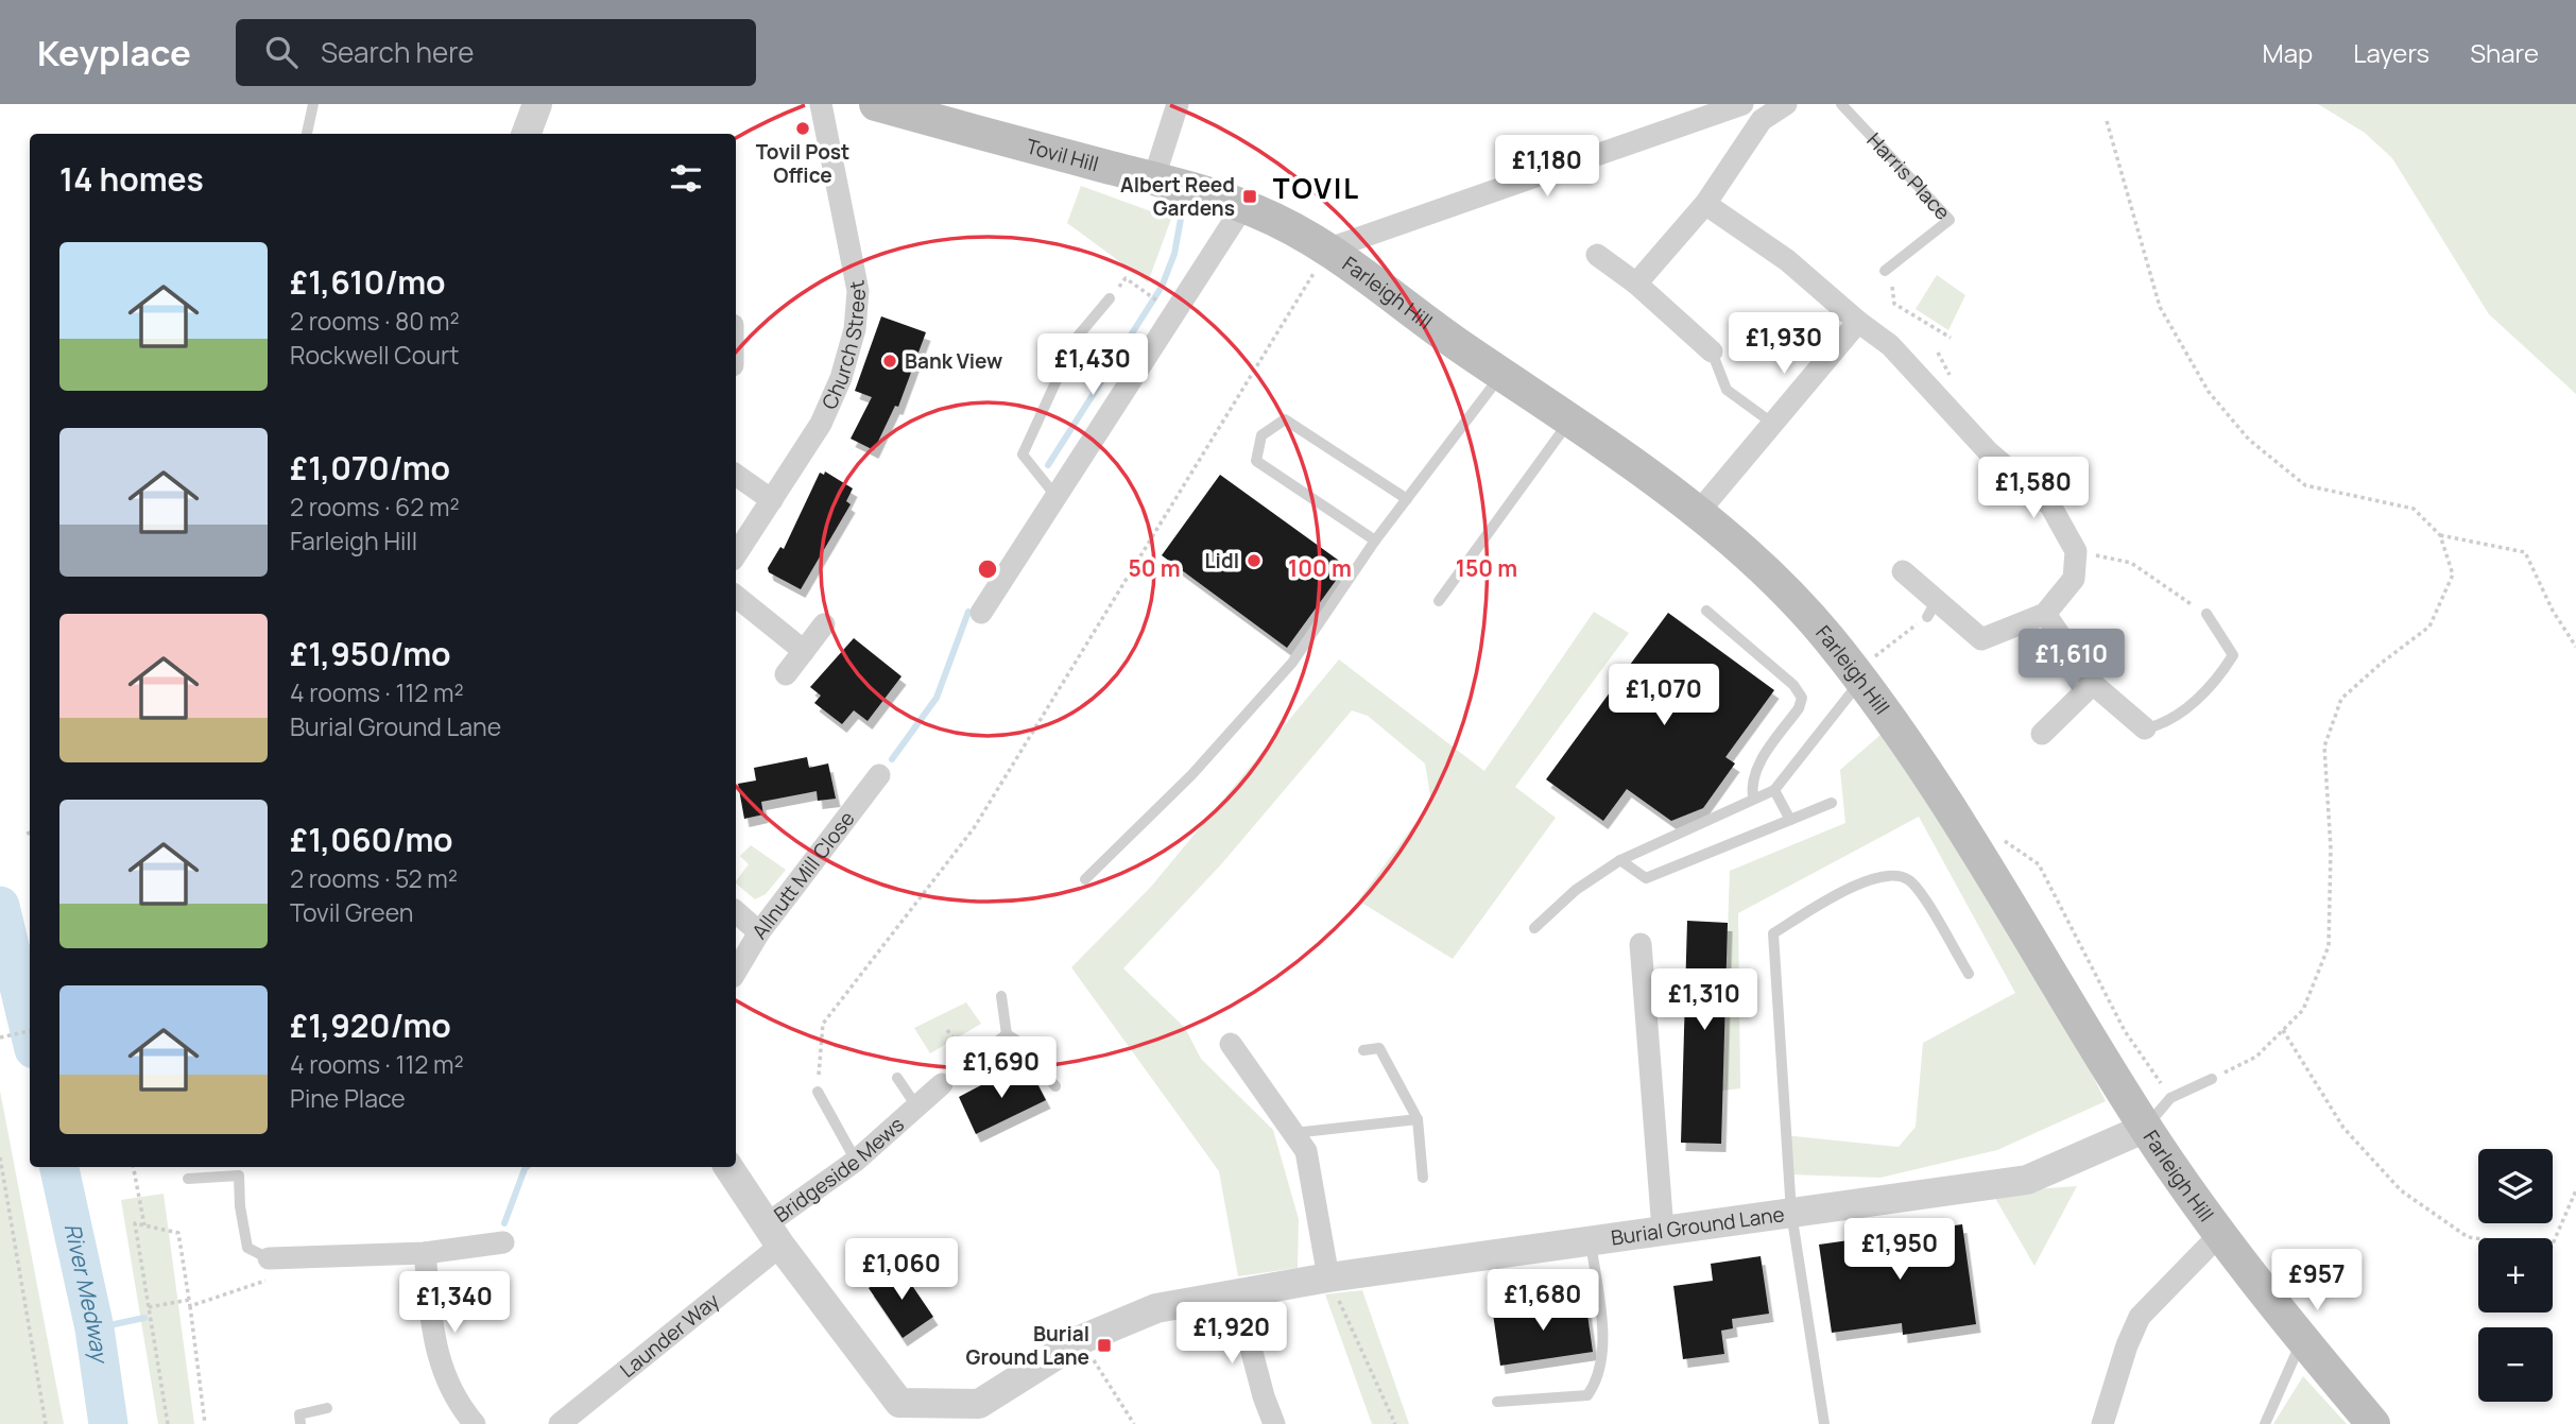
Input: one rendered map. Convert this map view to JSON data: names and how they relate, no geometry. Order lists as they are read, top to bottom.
{
  "streets": {
    "main road": ["Tovil Hill", "Farleigh Hill"],
    "street": [
      "Church Street",
      "Allnutt Mill Close",
      "Bridgeside Mews",
      "Burial Ground Lane",
      "Launder Way"
    ],
    "lane": ["Harris Place"]
  },
  "crossings": [
    ["Tovil Hill", "Farleigh Hill"],
    ["Farleigh Hill", "Burial Ground Lane"],
    ["Bridgeside Mews", "Launder Way"]
  ],
  "districts": ["TOVIL"],
  "water": ["River Medway"],
  "places": {
    "other": ["Tovil Post Office", "Bank View", "Lidl"],
    "transit": ["Albert Reed Gardens", "Burial Ground Lane"]
  },
  "page": {
    "header": "Keyplace",
    "search": "Search here",
    "nav": ["Map", "Layers", "Share"],
    "heading": "14 homes",
    "price": [
      "£1,180",
      "£1,930",
      "£1,430",
      "£1,580",
      "£1,610",
      "£1,070",
      "£1,310",
      "£1,690",
      "£1,950",
      "£1,060",
      "£957",
      "£1,680",
      "£1,340",
      "£1,920"
    ],
    "list": [
      {
        "name": "£1,610/mo",
        "note": "2 rooms · 80 m² · Rockwell Court"
      },
      {
        "name": "£1,070/mo",
        "note": "2 rooms · 62 m² · Farleigh Hill"
      },
      {
        "name": "£1,950/mo",
        "note": "4 rooms · 112 m² · Burial Ground Lane"
      },
      {
        "name": "£1,060/mo",
        "note": "2 rooms · 52 m² · Tovil Green"
      },
      {
        "name": "£1,920/mo",
        "note": "4 rooms · 112 m² · Pine Place"
      }
    ],
    "map_buttons": ["+", "−"]
  },
  "rings": ["50 m", "100 m", "150 m"]
}
